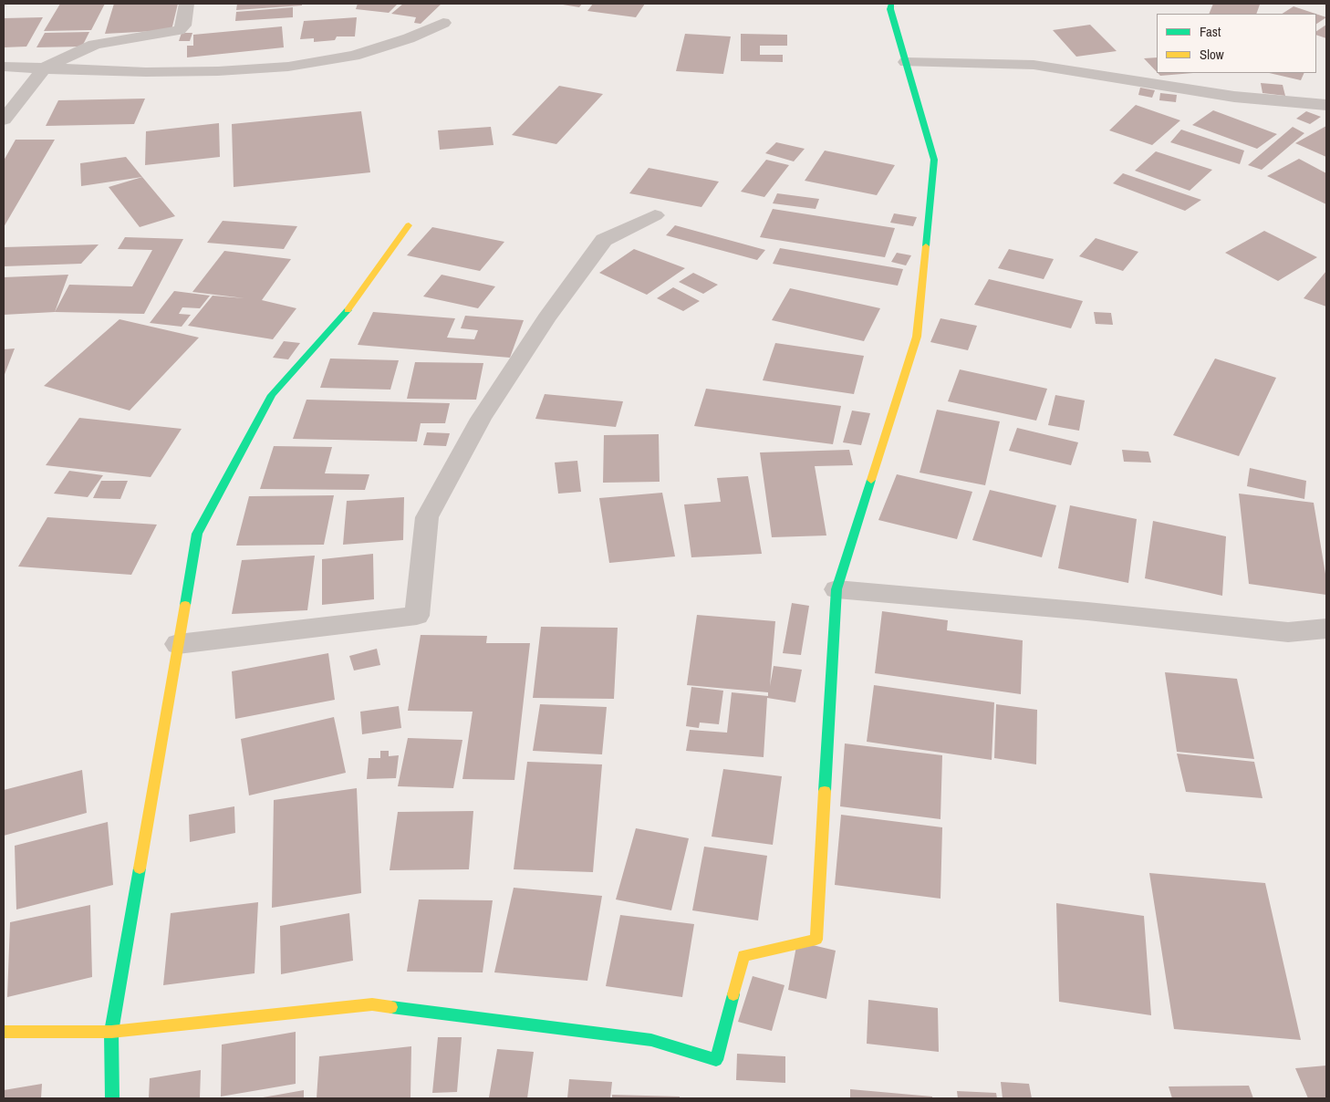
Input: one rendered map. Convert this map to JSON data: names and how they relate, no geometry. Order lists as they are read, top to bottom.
{
  "legend": ["Fast", "Slow"]
}
